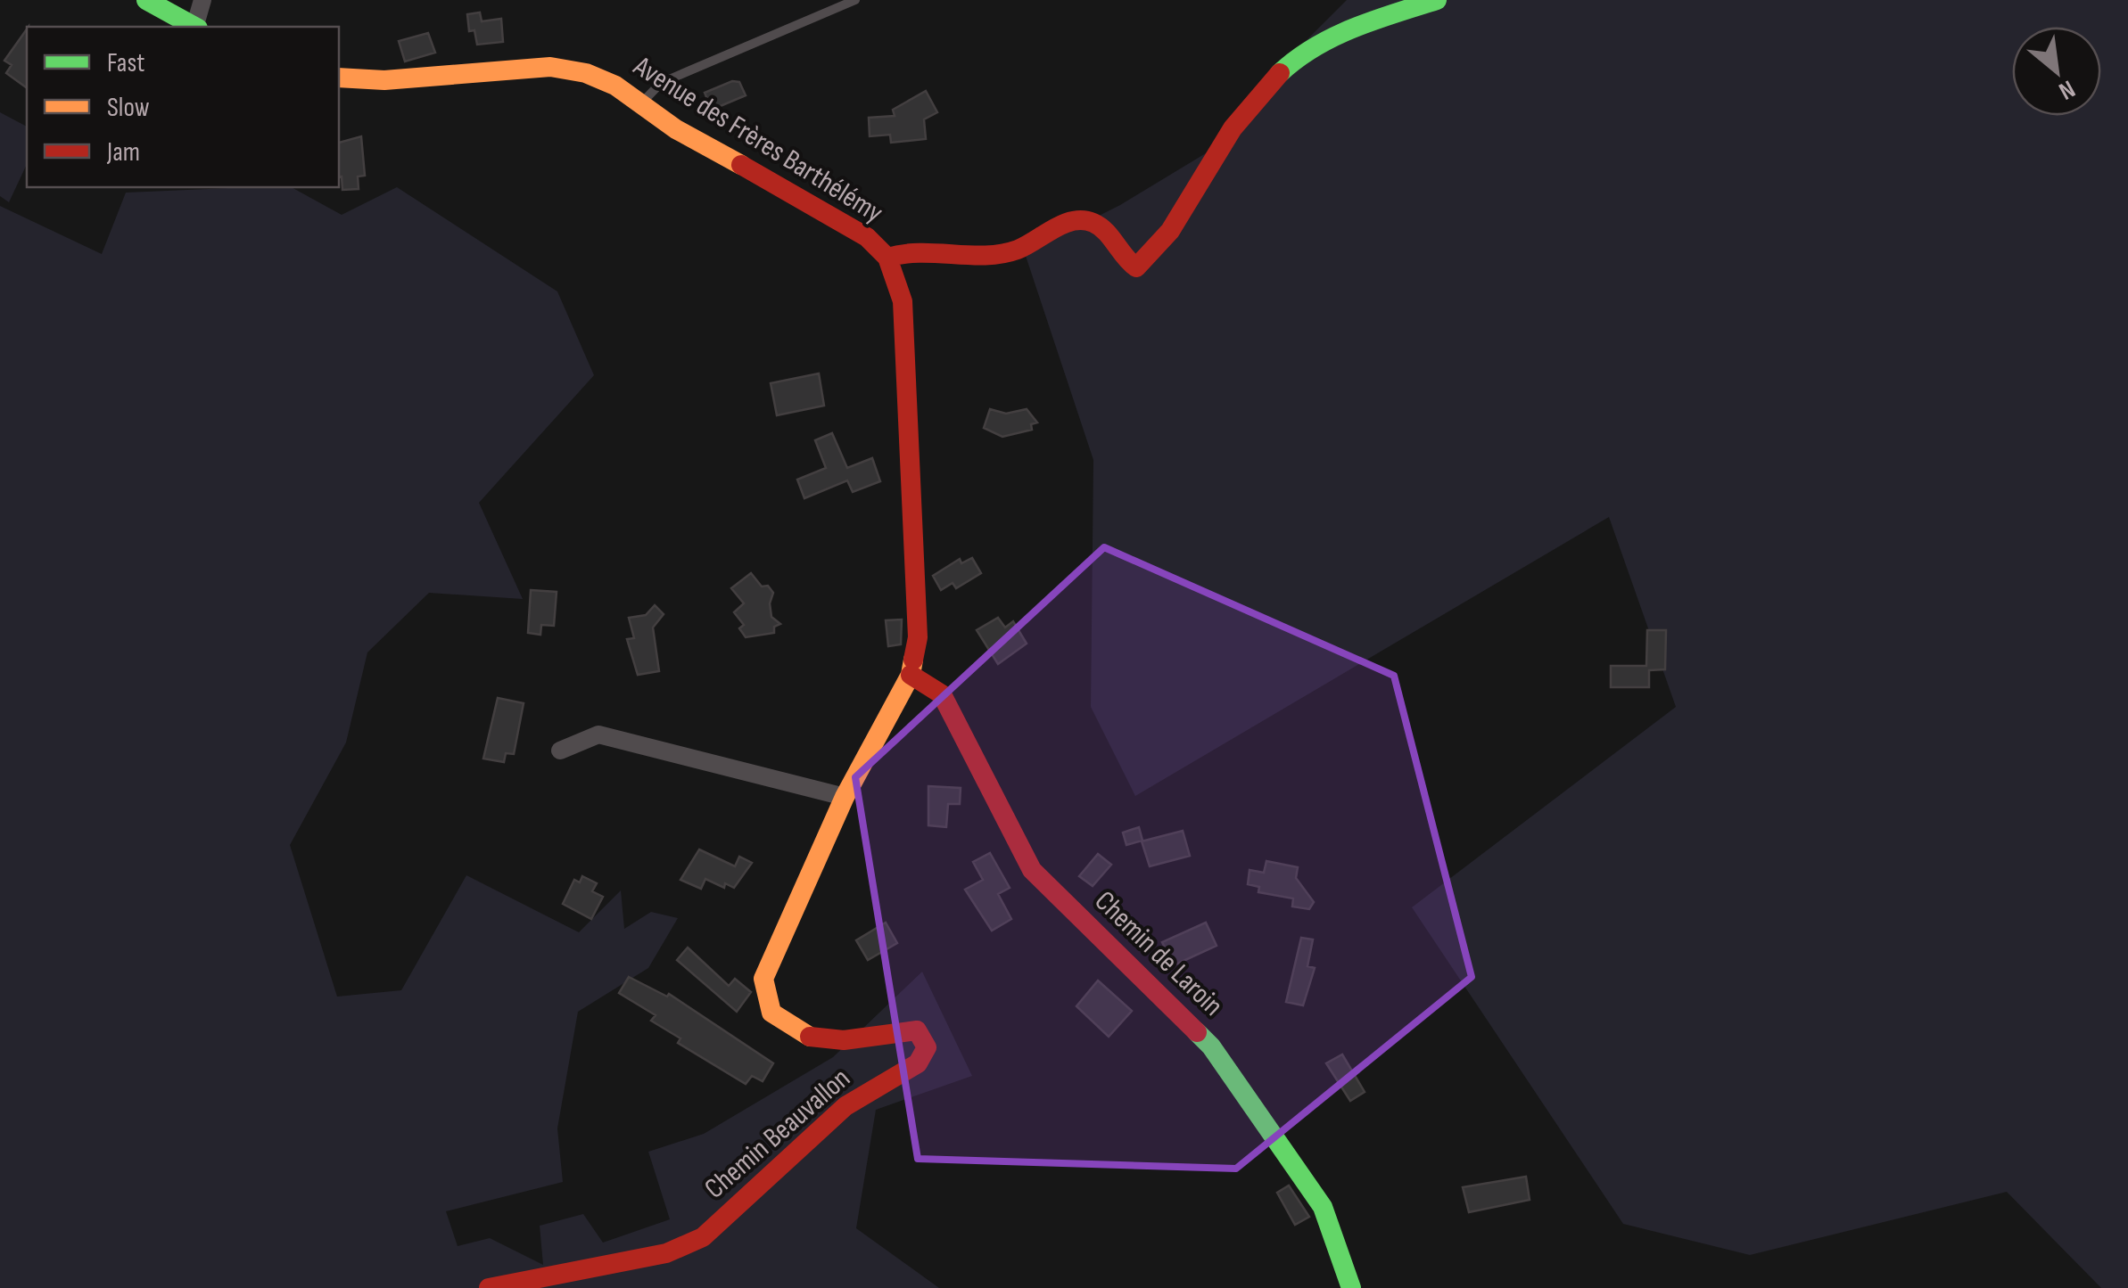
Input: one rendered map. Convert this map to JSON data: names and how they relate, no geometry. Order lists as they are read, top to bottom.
{
  "streets": {
    "street": ["Avenue des Frères Barthélémy", "Chemin de Laroin", "Chemin Beauvallon"]
  },
  "crossings": [
    ["Avenue des Frères Barthélémy", "Chemin de Laroin"],
    ["Avenue des Frères Barthélémy", "Chemin Beauvallon"],
    ["Chemin de Laroin", "Chemin Beauvallon"]
  ],
  "legend": ["Fast", "Slow", "Jam"],
  "north": "bottom right"
}
